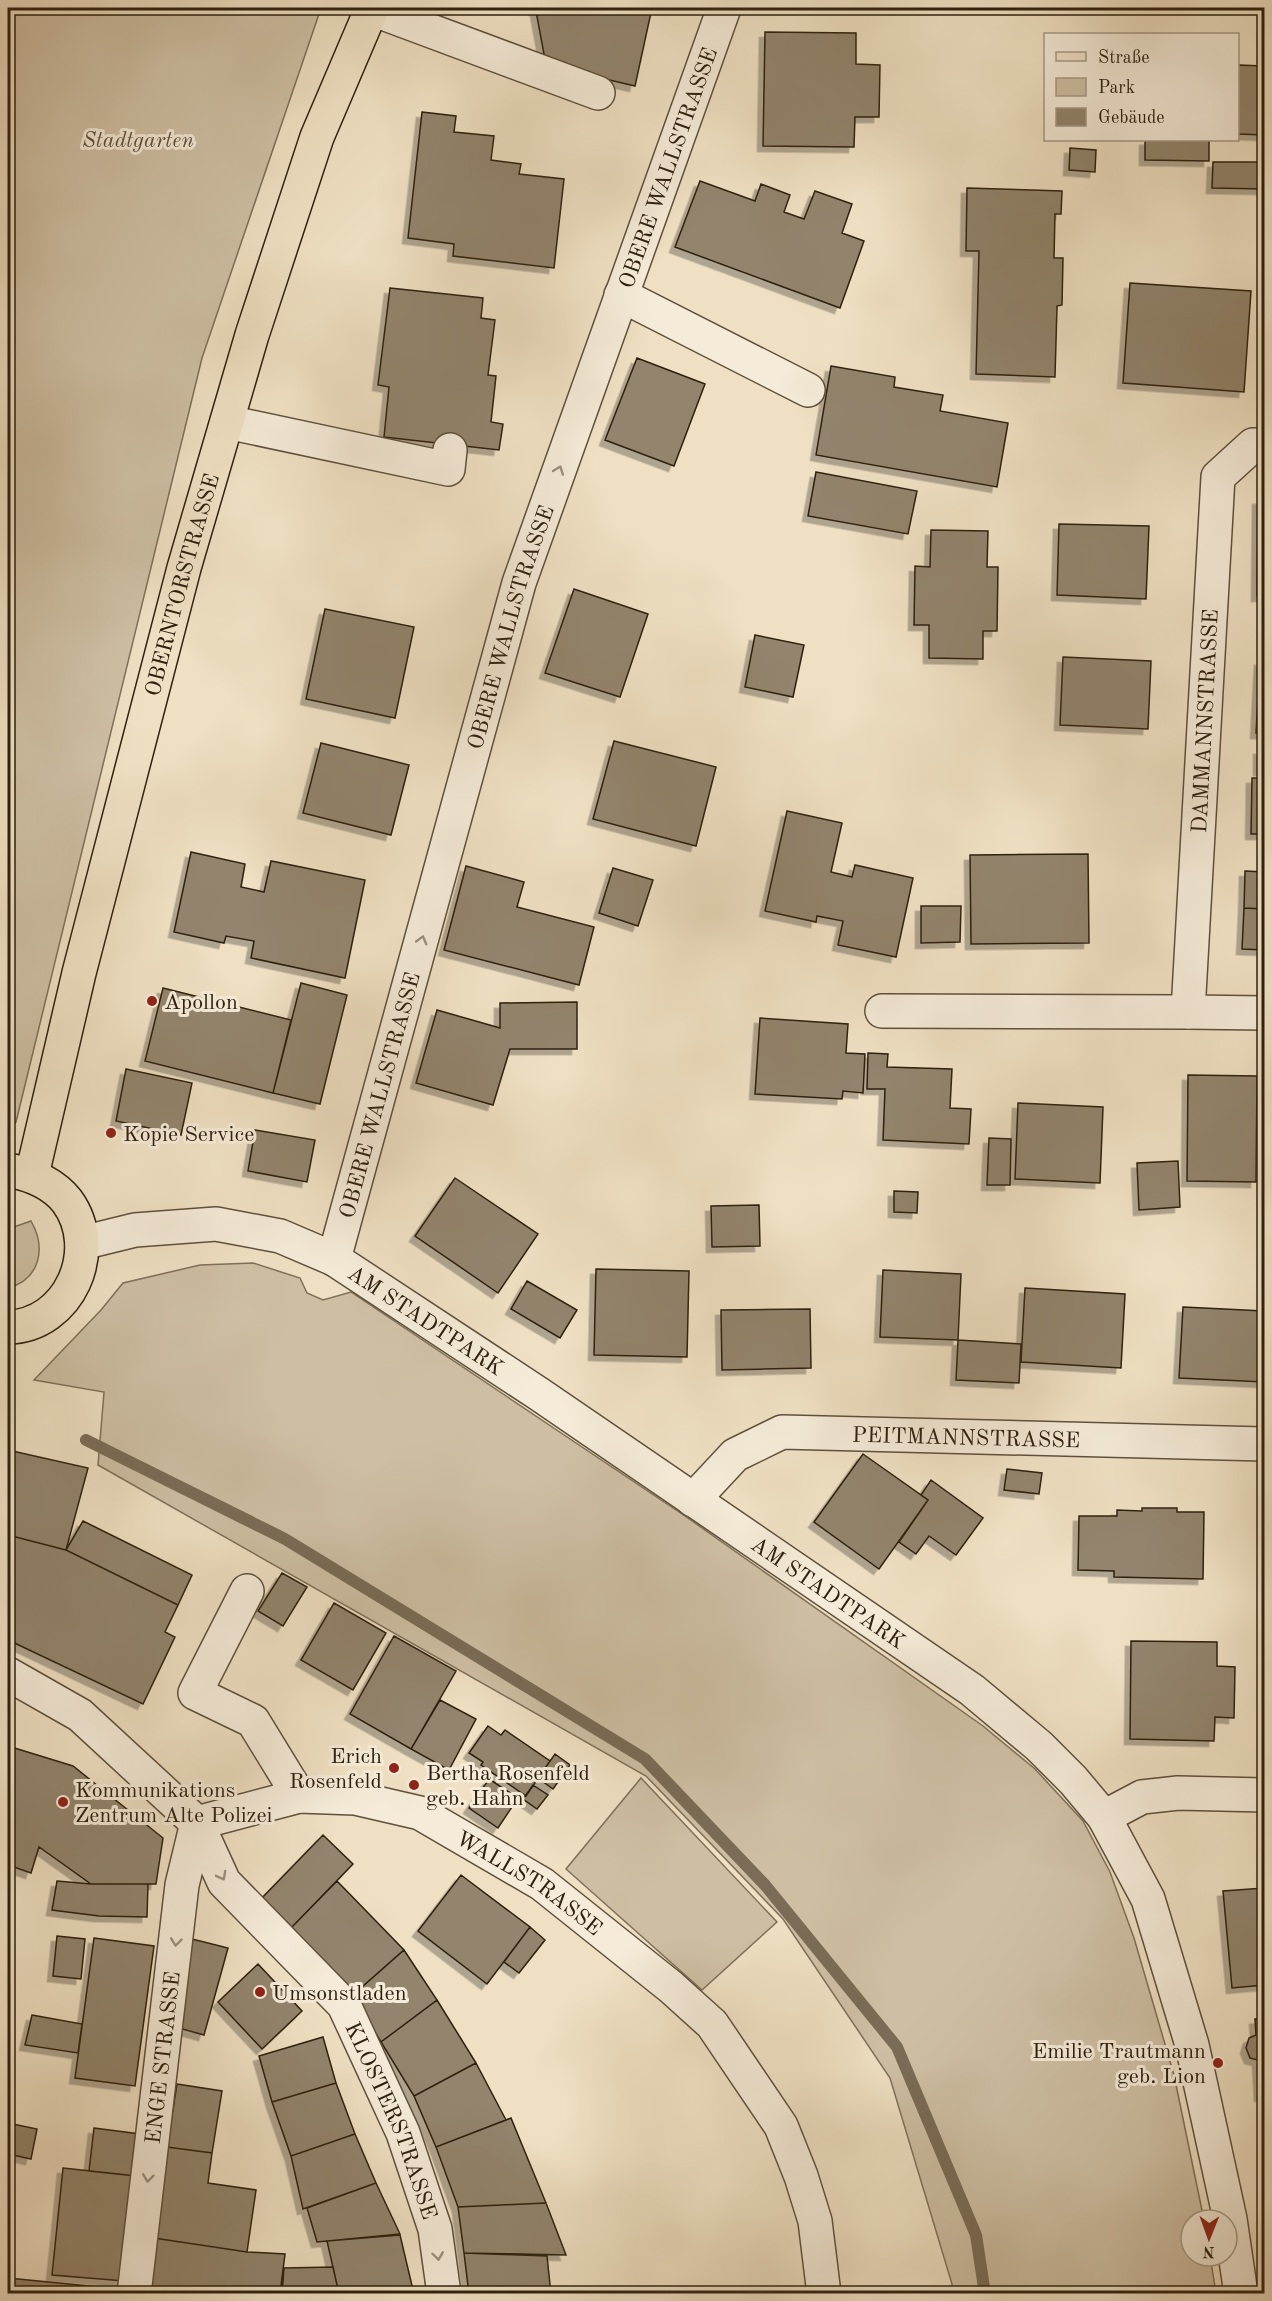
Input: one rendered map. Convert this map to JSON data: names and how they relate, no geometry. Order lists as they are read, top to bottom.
{
  "streets": {
    "main road": ["OBERNTORSTRASSE"],
    "street": [
      "OBERE WALLSTRASSE",
      "DAMMANNSTRASSE",
      "AM STADTPARK",
      "PEITMANNSTRASSE",
      "WALLSTRASSE",
      "ENGE STRASSE",
      "KLOSTERSTRASSE"
    ]
  },
  "crossings": [
    ["OBERE WALLSTRASSE", "AM STADTPARK"],
    ["AM STADTPARK", "PEITMANNSTRASSE"],
    ["WALLSTRASSE", "ENGE STRASSE"],
    ["WALLSTRASSE", "KLOSTERSTRASSE"],
    ["ENGE STRASSE", "KLOSTERSTRASSE"]
  ],
  "one_way": ["OBERE WALLSTRASSE", "ENGE STRASSE", "KLOSTERSTRASSE"],
  "parks": ["Stadtgarten"],
  "places": [
    "Apollon",
    "Kopie Service",
    "Erich Rosenfeld",
    "Bertha Rosenfeld geb. Hahn",
    "Kommunikations Zentrum Alte Polizei",
    "Umsonstladen",
    "Emilie Trautmann geb. Lion"
  ],
  "legend": ["Straße", "Park", "Gebäude"],
  "north": "bottom"
}
